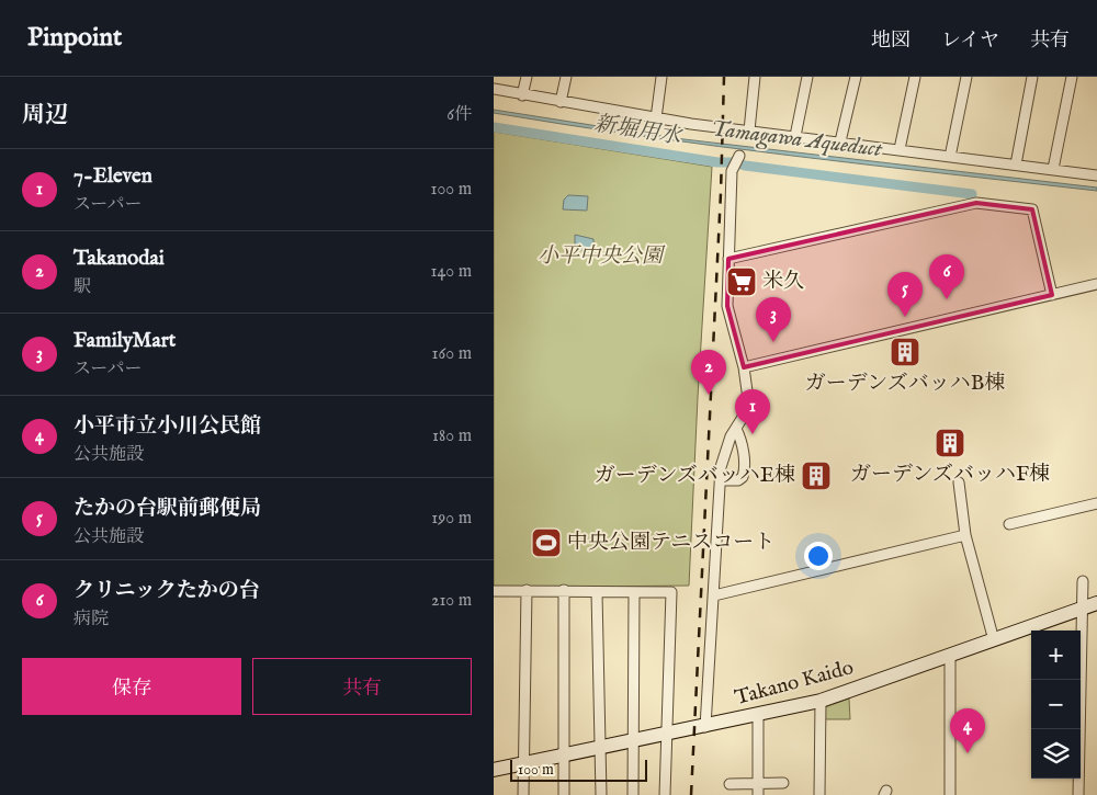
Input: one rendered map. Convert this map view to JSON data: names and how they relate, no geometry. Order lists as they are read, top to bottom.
{
  "streets": {
    "street": ["Takano Kaido"]
  },
  "water": ["新堀用水", "Tamagawa Aqueduct"],
  "parks": ["小平中央公園"],
  "places": {
    "supermarket": ["米久"],
    "building": ["ガーデンズバッハB棟", "ガーデンズバッハF棟", "ガーデンズバッハE棟"],
    "sports": ["中央公園テニスコート"]
  },
  "scale_bar": "100 m",
  "page": {
    "header": "Pinpoint",
    "nav": ["地図", "レイヤ", "共有"],
    "heading": ["周辺", "6件"],
    "list": [
      {
        "mark": "1",
        "name": "7-Eleven",
        "note": "スーパー",
        "value": "100 m"
      },
      {
        "mark": "2",
        "name": "Takanodai",
        "note": "駅",
        "value": "140 m"
      },
      {
        "mark": "3",
        "name": "FamilyMart",
        "note": "スーパー",
        "value": "160 m"
      },
      {
        "mark": "4",
        "name": "小平市立小川公民館",
        "note": "公共施設",
        "value": "180 m"
      },
      {
        "mark": "5",
        "name": "たかの台駅前郵便局",
        "note": "公共施設",
        "value": "190 m"
      },
      {
        "mark": "6",
        "name": "クリニックたかの台",
        "note": "病院",
        "value": "210 m"
      }
    ],
    "pins": [
      "6",
      "5",
      "3",
      "2",
      "1",
      "4"
    ],
    "map_buttons": ["+", "−"],
    "buttons": ["保存", "共有"],
    "scale": "100 m"
  }
}
